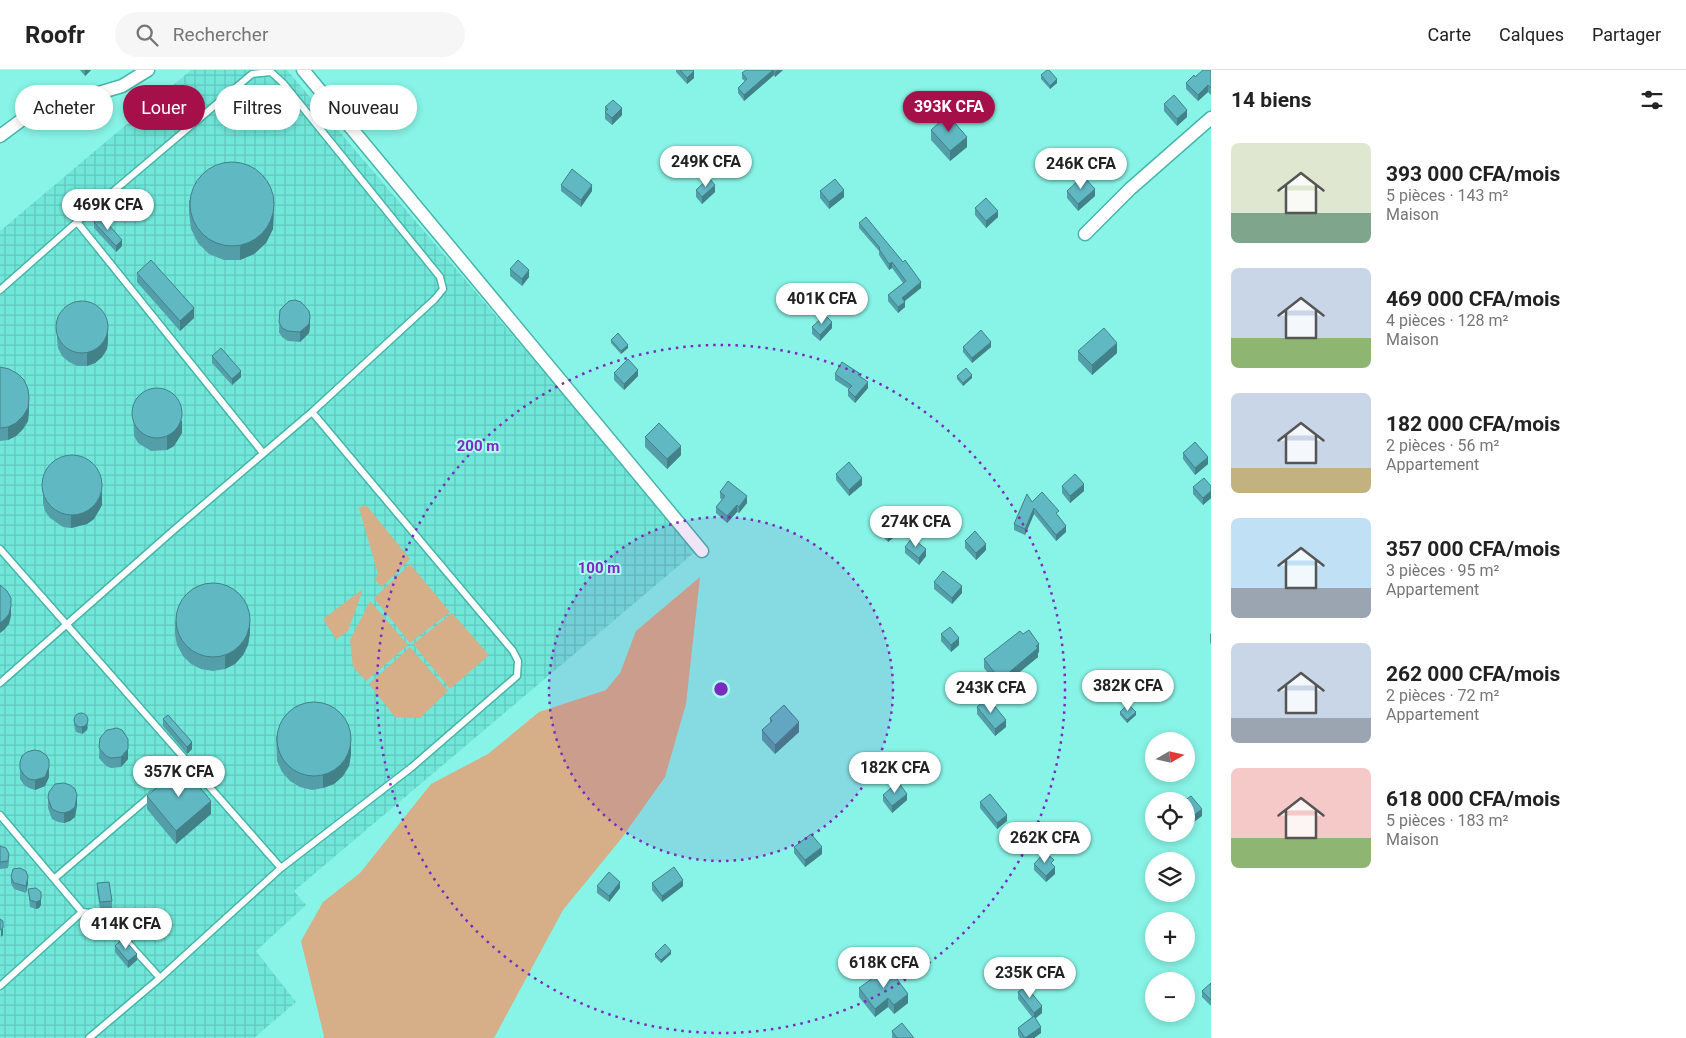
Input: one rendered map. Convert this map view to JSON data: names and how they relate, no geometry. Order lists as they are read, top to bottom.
{
  "north": "right",
  "page": {
    "header": "Roofr",
    "search": "Rechercher",
    "nav": ["Carte", "Calques", "Partager"],
    "heading": "14 biens",
    "chip": [
      "Acheter",
      "Louer",
      "Filtres",
      "Nouveau"
    ],
    "price": [
      "393K CFA",
      "249K CFA",
      "246K CFA",
      "469K CFA",
      "401K CFA",
      "274K CFA",
      "382K CFA",
      "243K CFA",
      "182K CFA",
      "357K CFA",
      "262K CFA",
      "414K CFA",
      "618K CFA",
      "235K CFA"
    ],
    "list": [
      {
        "name": "393 000 CFA/mois",
        "note": "5 pièces · 143 m² · Maison"
      },
      {
        "name": "469 000 CFA/mois",
        "note": "4 pièces · 128 m² · Maison"
      },
      {
        "name": "182 000 CFA/mois",
        "note": "2 pièces · 56 m² · Appartement"
      },
      {
        "name": "357 000 CFA/mois",
        "note": "3 pièces · 95 m² · Appartement"
      },
      {
        "name": "262 000 CFA/mois",
        "note": "2 pièces · 72 m² · Appartement"
      },
      {
        "name": "618 000 CFA/mois",
        "note": "5 pièces · 183 m² · Maison"
      }
    ],
    "map_buttons": ["+", "−"]
  },
  "rings": ["200 m", "100 m"]
}
